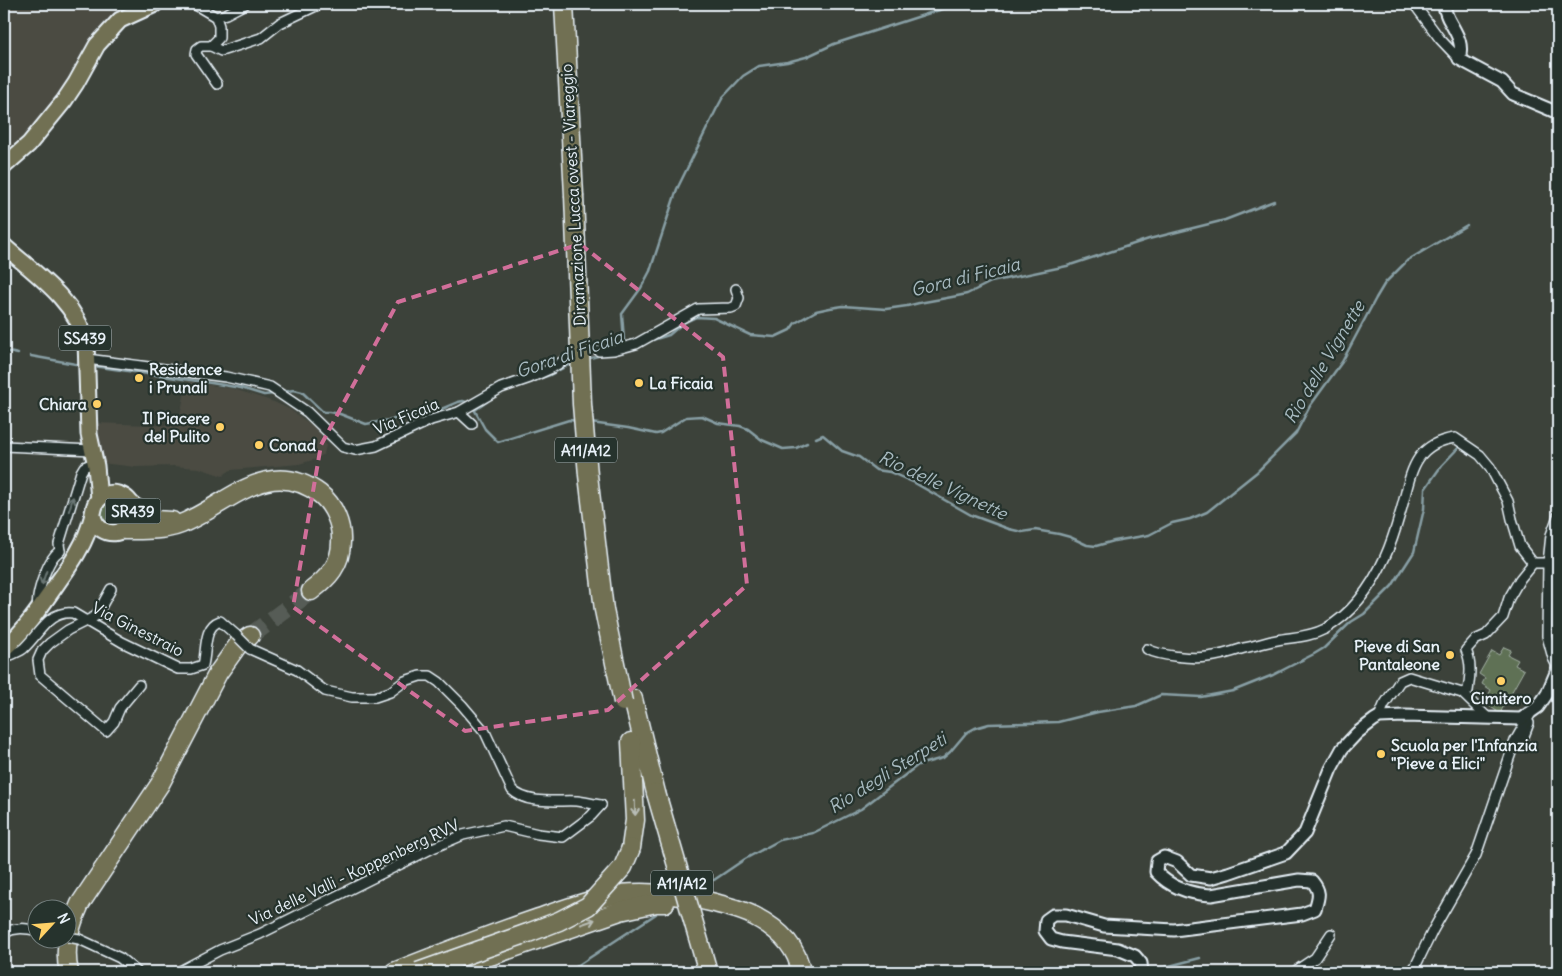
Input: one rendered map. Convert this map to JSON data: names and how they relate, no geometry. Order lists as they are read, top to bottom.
{
  "streets": {
    "highway": ["Diramazione Lucca ovest - Viareggio", "A11/A12"],
    "main road": ["SS439", "SR439"],
    "street": ["Via Ficaia", "Via Ginestraio", "Via delle Valli - Koppenberg RVV"]
  },
  "crossings": [
    ["SS439", "Via Ficaia"],
    ["SS439", "SR439"],
    ["Via Ginestraio", "Via delle Valli - Koppenberg RVV"]
  ],
  "water": ["Gora di Ficaia", "Rio delle Vignette", "Rio degli Sterpeti"],
  "places": [
    "Residence i Prunali",
    "La Ficaia",
    "Chiara",
    "Il Piacere del Pulito",
    "Conad",
    "Pieve di San Pantaleone",
    "Cimitero",
    "Scuola per l'Infanzia \"Pieve a Elici\""
  ],
  "north": "top right"
}
